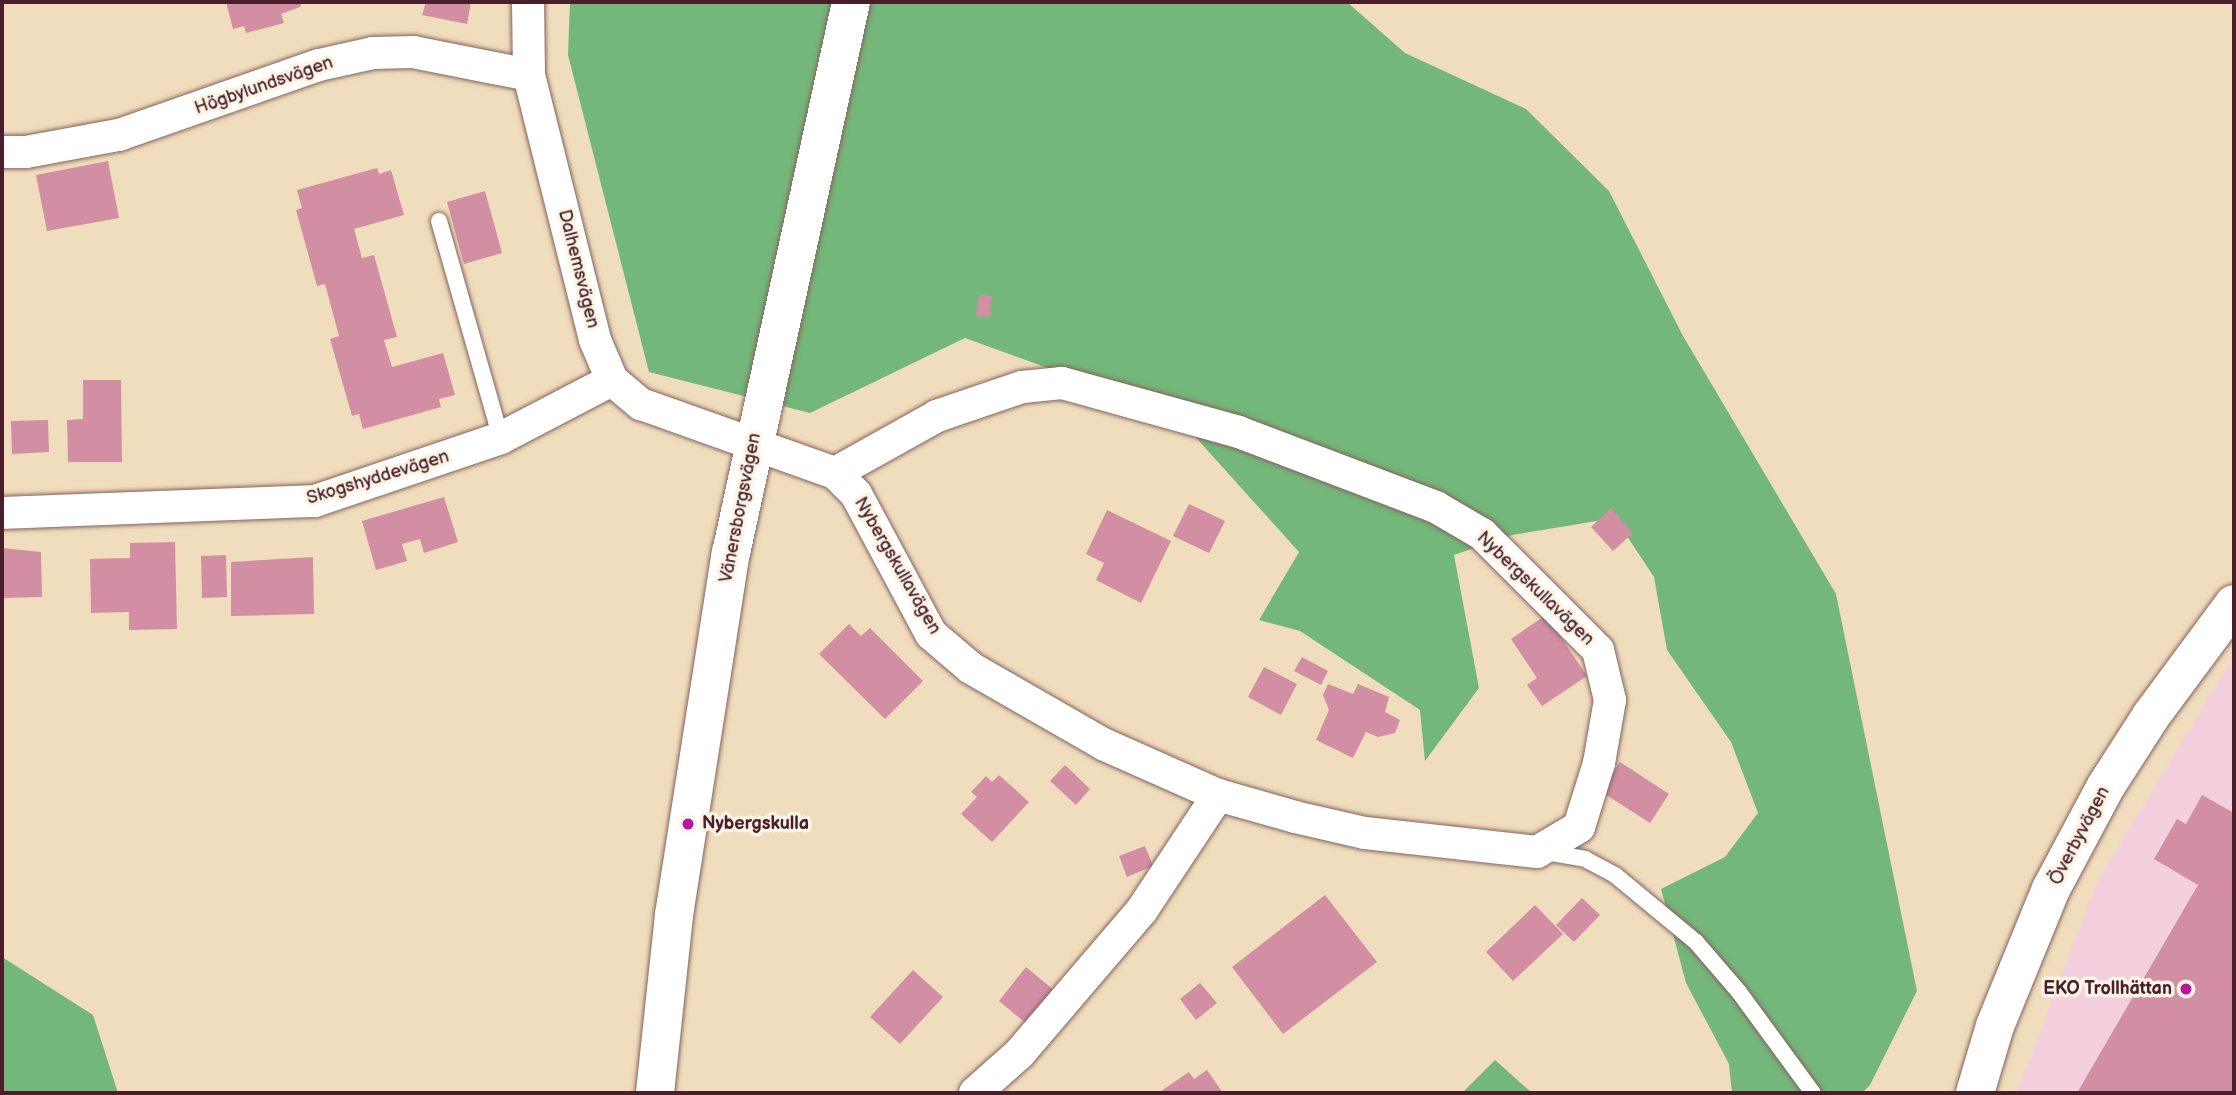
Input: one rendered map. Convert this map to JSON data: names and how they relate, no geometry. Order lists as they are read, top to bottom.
{
  "streets": {
    "street": [
      "Högbylundsvägen",
      "Dalhemsvägen",
      "Skogshyddevägen",
      "Vänersborgsvägen",
      "Nybergskullavägen",
      "Överbyvägen"
    ]
  },
  "crossings": [
    ["Högbylundsvägen", "Dalhemsvägen"],
    ["Dalhemsvägen", "Skogshyddevägen"],
    ["Dalhemsvägen", "Vänersborgsvägen"],
    ["Dalhemsvägen", "Nybergskullavägen"],
    ["Vänersborgsvägen", "Nybergskullavägen"]
  ],
  "places": ["Nybergskulla", "EKO Trollhättan"]
}
